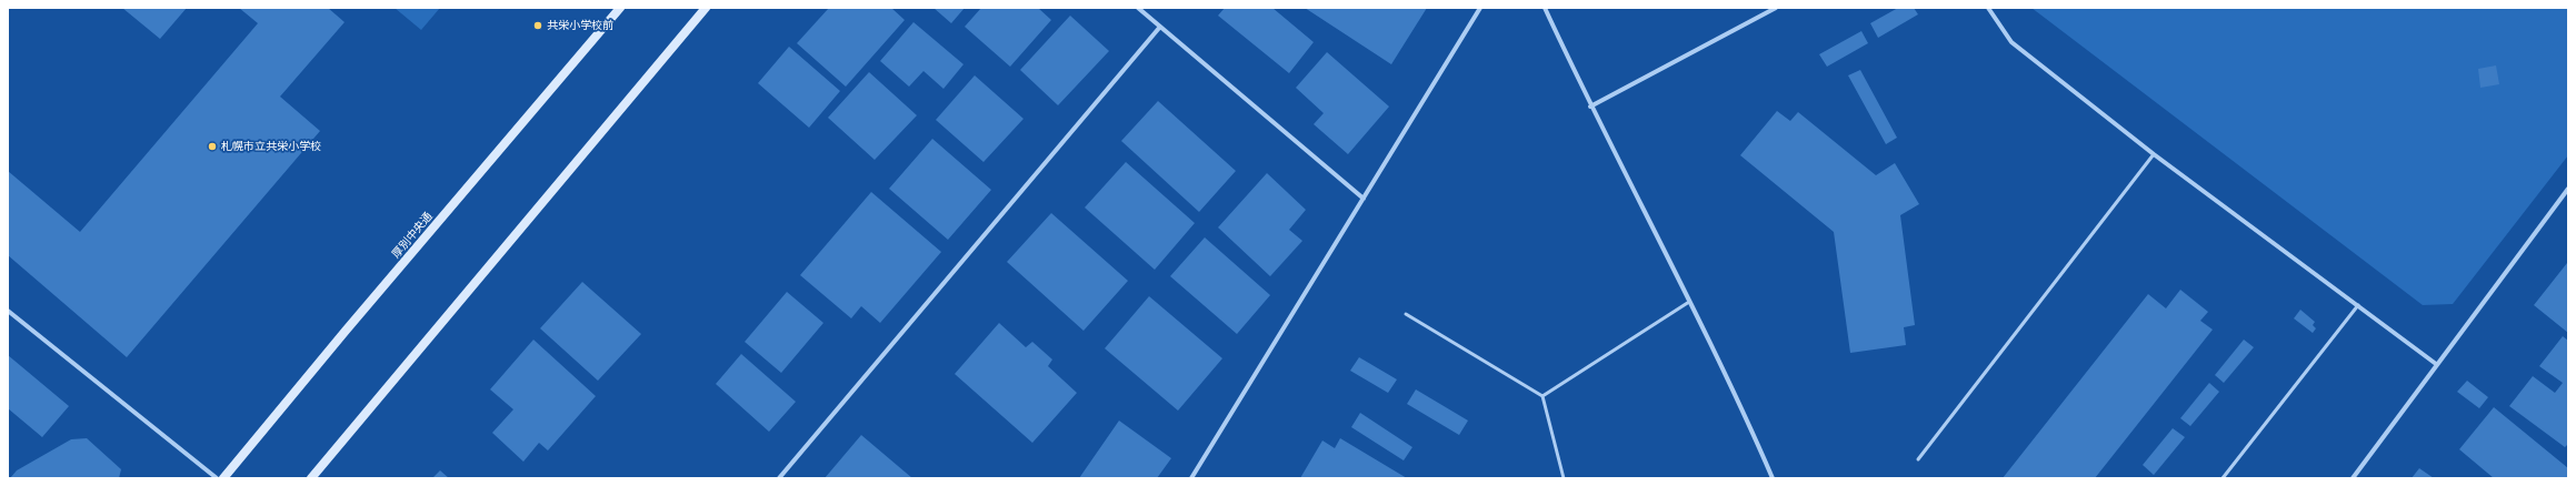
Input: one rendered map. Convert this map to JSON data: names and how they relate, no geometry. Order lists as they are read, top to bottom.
{
  "streets": {
    "main road": ["厚別中央通"]
  },
  "places": ["共栄小学校前", "札幌市立共栄小学校"]
}
